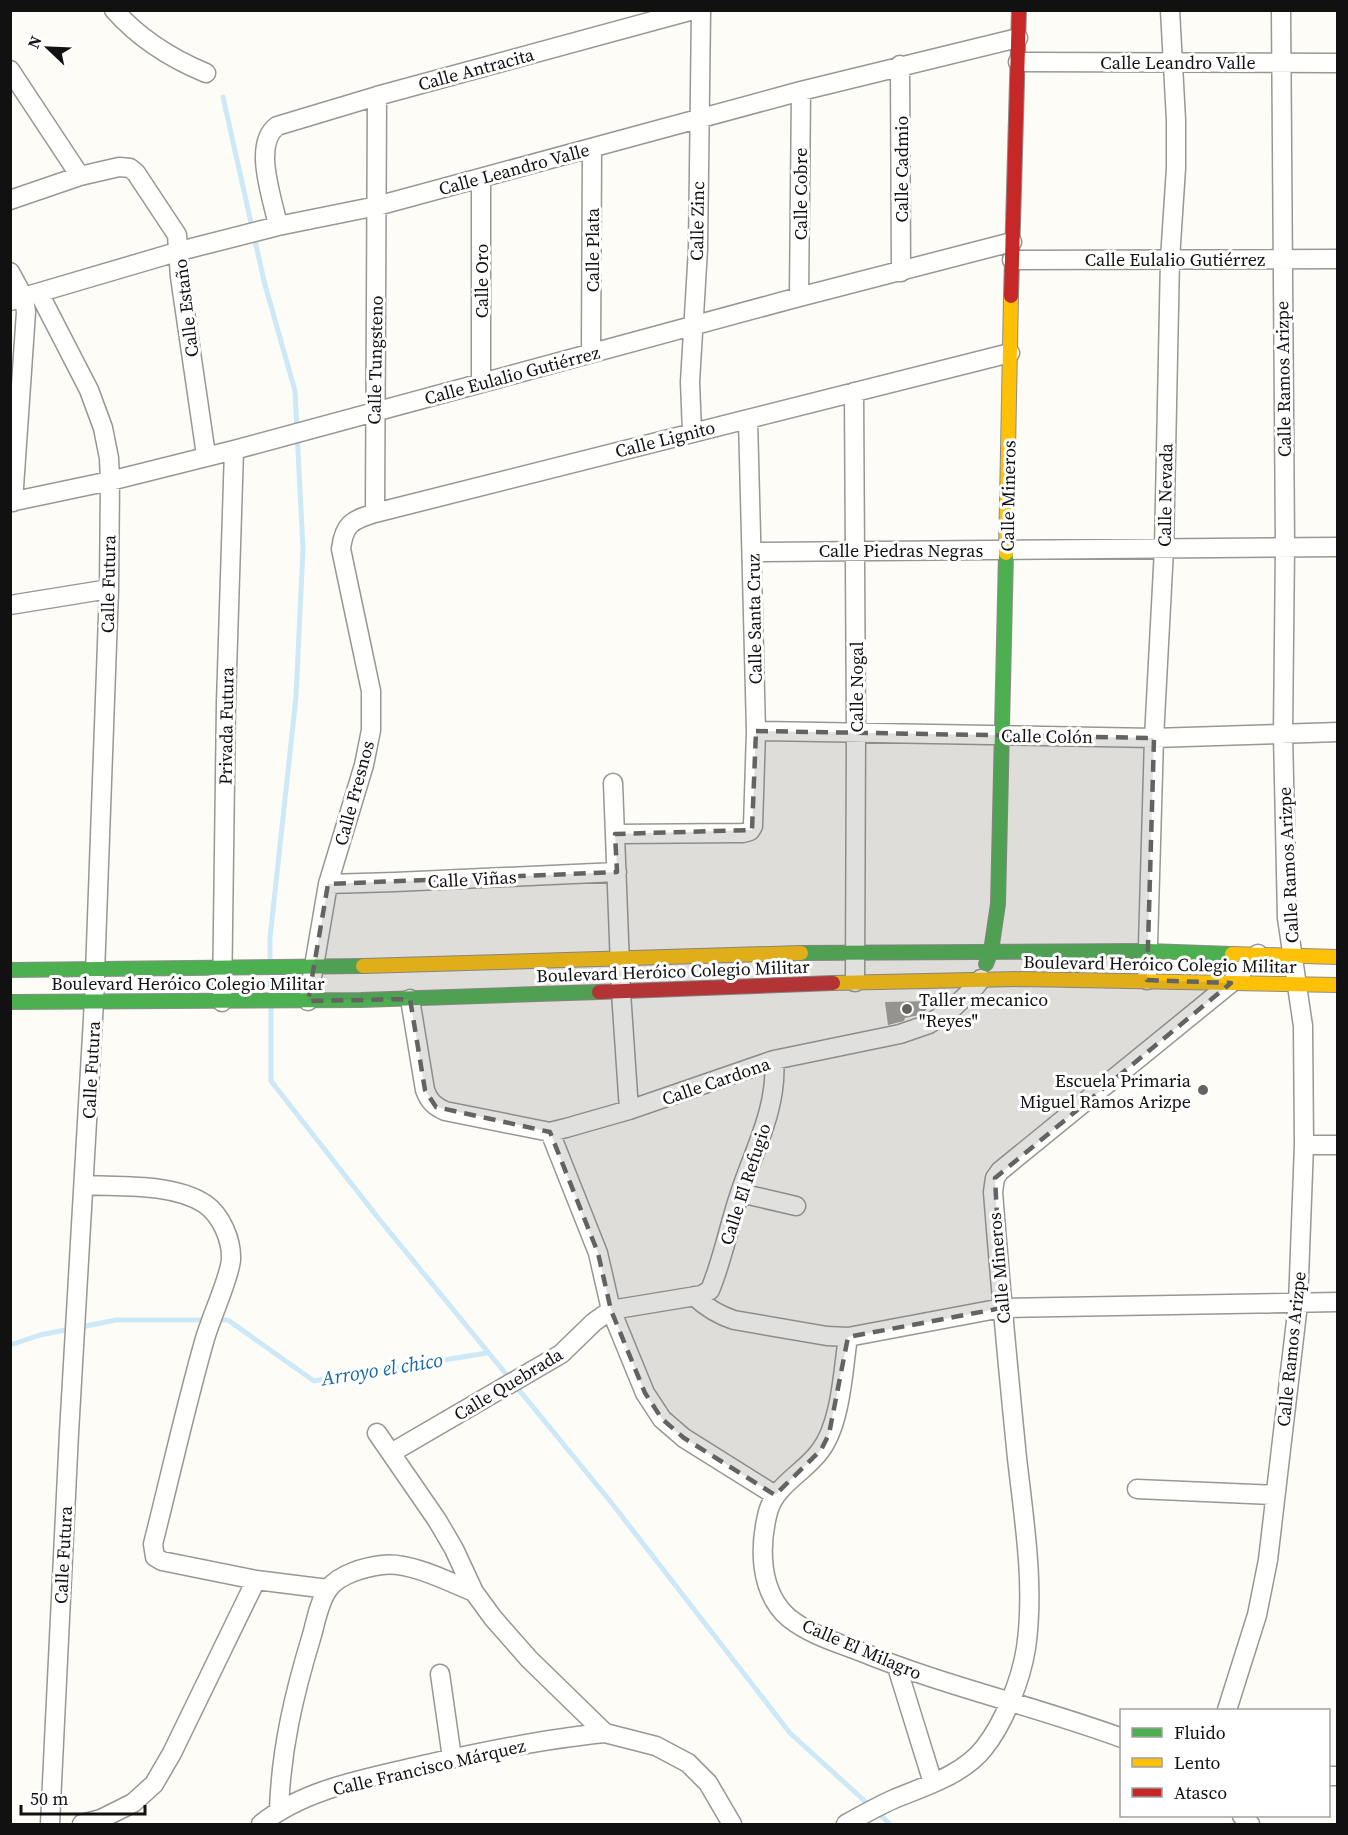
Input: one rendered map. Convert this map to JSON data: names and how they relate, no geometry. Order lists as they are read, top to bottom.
{
  "streets": {
    "street": [
      "Calle Leandro Valle",
      "Calle Antracita",
      "Calle Cadmio",
      "Calle Cobre",
      "Calle Zinc",
      "Calle Plata",
      "Calle Eulalio Gutiérrez",
      "Calle Oro",
      "Calle Estaño",
      "Calle Tungsteno",
      "Calle Ramos Arizpe",
      "Calle Lignito",
      "Calle Nevada",
      "Calle Mineros",
      "Calle Piedras Negras",
      "Calle Futura",
      "Calle Santa Cruz",
      "Calle Nogal",
      "Privada Futura",
      "Calle Colón",
      "Calle Fresnos",
      "Calle Viñas",
      "Boulevard Heróico Colegio Militar",
      "Calle Cardona",
      "Calle El Refugio",
      "Calle Quebrada",
      "Calle El Milagro",
      "Calle Francisco Márquez"
    ]
  },
  "crossings": [
    ["Calle Leandro Valle", "Calle Antracita"],
    ["Calle Leandro Valle", "Calle Cadmio"],
    ["Calle Leandro Valle", "Calle Cobre"],
    ["Calle Leandro Valle", "Calle Zinc"],
    ["Calle Leandro Valle", "Calle Plata"],
    ["Calle Leandro Valle", "Calle Oro"],
    ["Calle Leandro Valle", "Calle Estaño"],
    ["Calle Leandro Valle", "Calle Tungsteno"],
    ["Calle Leandro Valle", "Calle Ramos Arizpe"],
    ["Calle Leandro Valle", "Calle Nevada"],
    ["Calle Leandro Valle", "Calle Mineros"],
    ["Calle Leandro Valle", "Calle Futura"],
    ["Calle Antracita", "Calle Tungsteno"],
    ["Calle Cadmio", "Calle Eulalio Gutiérrez"],
    ["Calle Cobre", "Calle Eulalio Gutiérrez"],
    ["Calle Zinc", "Calle Eulalio Gutiérrez"],
    ["Calle Zinc", "Calle Lignito"],
    ["Calle Plata", "Calle Eulalio Gutiérrez"],
    ["Calle Eulalio Gutiérrez", "Calle Oro"],
    ["Calle Eulalio Gutiérrez", "Calle Estaño"],
    ["Calle Eulalio Gutiérrez", "Calle Tungsteno"],
    ["Calle Eulalio Gutiérrez", "Calle Ramos Arizpe"],
    ["Calle Eulalio Gutiérrez", "Calle Nevada"],
    ["Calle Eulalio Gutiérrez", "Calle Mineros"],
    ["Calle Eulalio Gutiérrez", "Calle Futura"],
    ["Calle Eulalio Gutiérrez", "Privada Futura"],
    ["Calle Tungsteno", "Calle Lignito"],
    ["Calle Ramos Arizpe", "Calle Piedras Negras"],
    ["Calle Ramos Arizpe", "Calle Colón"],
    ["Calle Ramos Arizpe", "Boulevard Heróico Colegio Militar"],
    ["Calle Lignito", "Calle Mineros"],
    ["Calle Lignito", "Calle Santa Cruz"],
    ["Calle Lignito", "Calle Nogal"],
    ["Calle Lignito", "Calle Fresnos"],
    ["Calle Nevada", "Calle Piedras Negras"],
    ["Calle Nevada", "Calle Colón"],
    ["Calle Nevada", "Boulevard Heróico Colegio Militar"],
    ["Calle Mineros", "Calle Piedras Negras"],
    ["Calle Mineros", "Calle Colón"],
    ["Calle Mineros", "Boulevard Heróico Colegio Militar"],
    ["Calle Mineros", "Calle Cardona"],
    ["Calle Mineros", "Calle El Milagro"],
    ["Calle Piedras Negras", "Calle Santa Cruz"],
    ["Calle Piedras Negras", "Calle Nogal"],
    ["Calle Futura", "Boulevard Heróico Colegio Militar"],
    ["Calle Santa Cruz", "Calle Colón"],
    ["Calle Nogal", "Calle Colón"],
    ["Calle Nogal", "Boulevard Heróico Colegio Militar"],
    ["Privada Futura", "Boulevard Heróico Colegio Militar"],
    ["Calle Fresnos", "Calle Viñas"],
    ["Calle Fresnos", "Boulevard Heróico Colegio Militar"],
    ["Boulevard Heróico Colegio Militar", "Calle Cardona"],
    ["Calle Cardona", "Calle El Refugio"],
    ["Calle El Refugio", "Calle Quebrada"]
  ],
  "water": ["Arroyo el chico"],
  "places": ["Taller mecanico \"Reyes\"", "Escuela Primaria Miguel Ramos Arizpe"],
  "legend": ["Fluido", "Lento", "Atasco"],
  "scale_bar": "50 m",
  "north": "top left"
}
